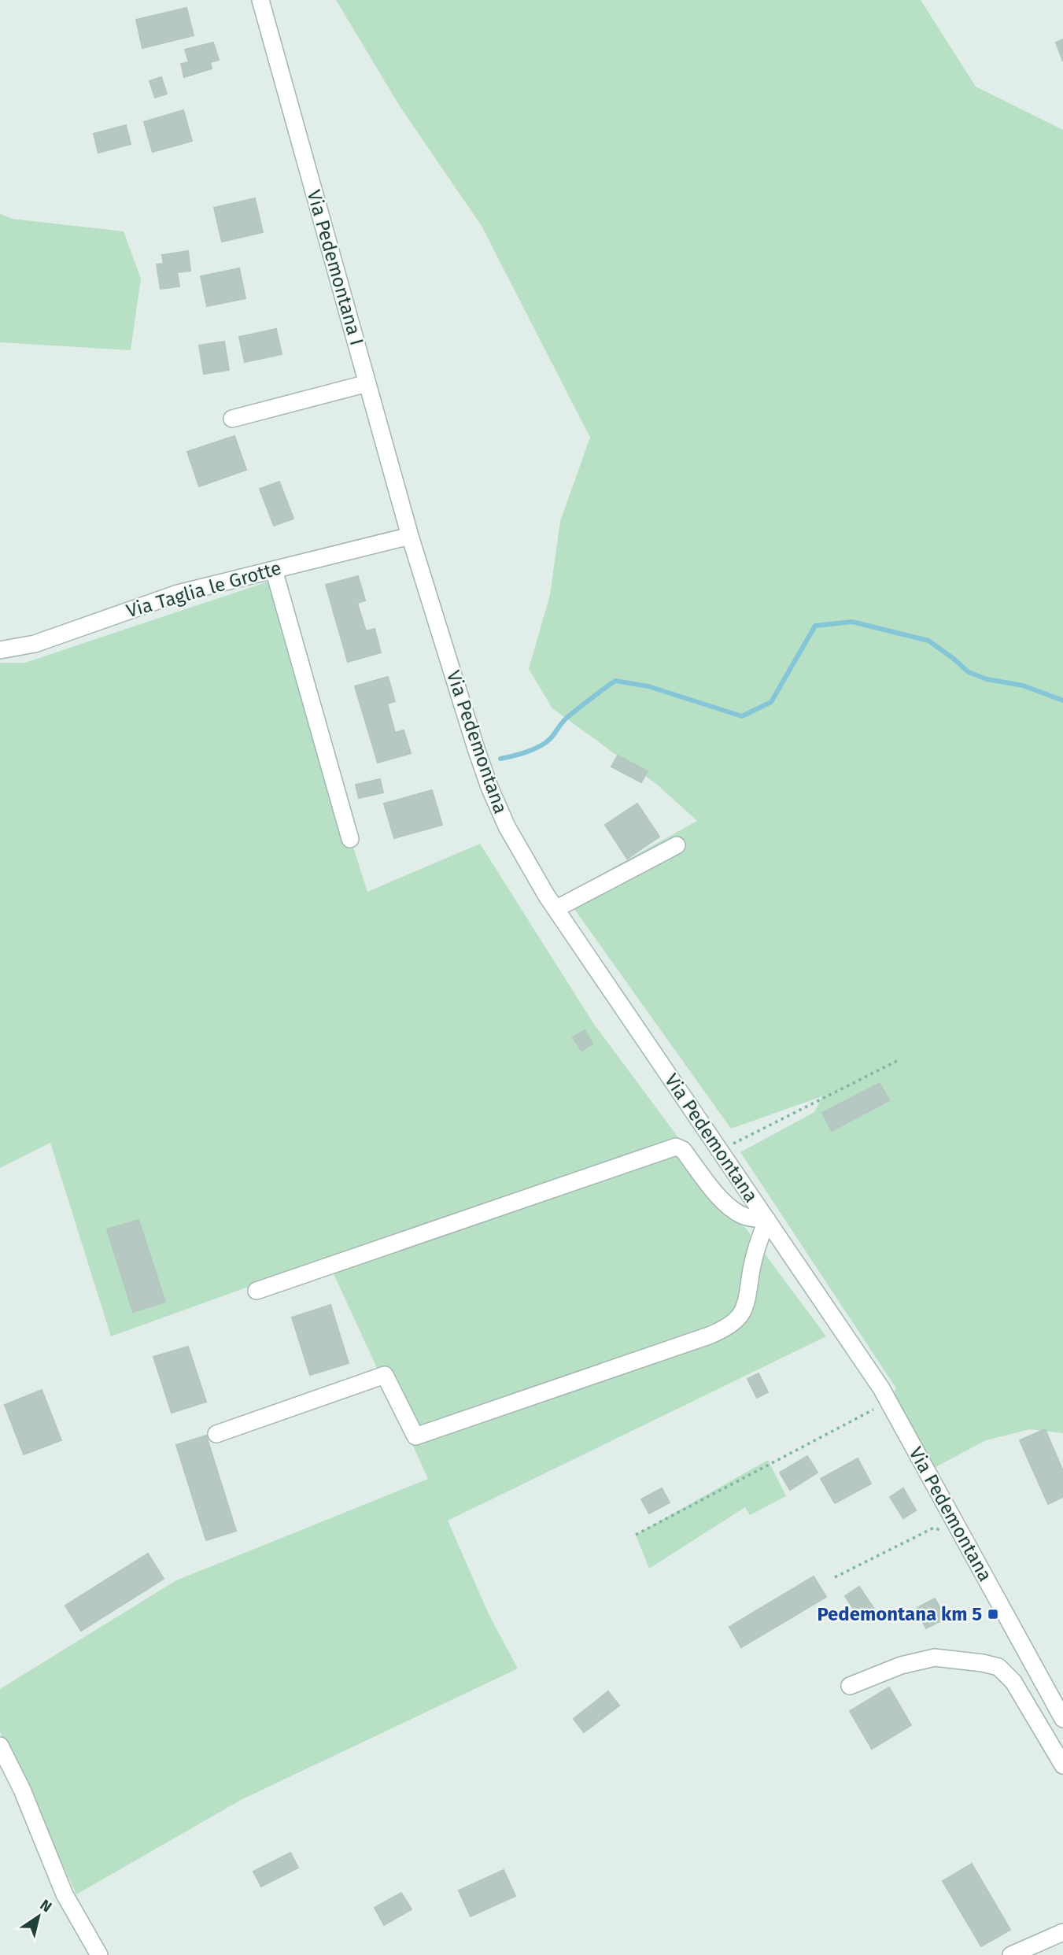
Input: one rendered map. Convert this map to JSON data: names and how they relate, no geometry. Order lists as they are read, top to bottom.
{
  "streets": {
    "street": ["Via Pedemontana I", "Via Taglia le Grotte", "Via Pedemontana"]
  },
  "crossings": [
    ["Via Pedemontana I", "Via Taglia le Grotte"],
    ["Via Pedemontana I", "Via Pedemontana"],
    ["Via Taglia le Grotte", "Via Pedemontana"]
  ],
  "places": {
    "transit": ["Pedemontana km 5"]
  },
  "north": "top right"
}
